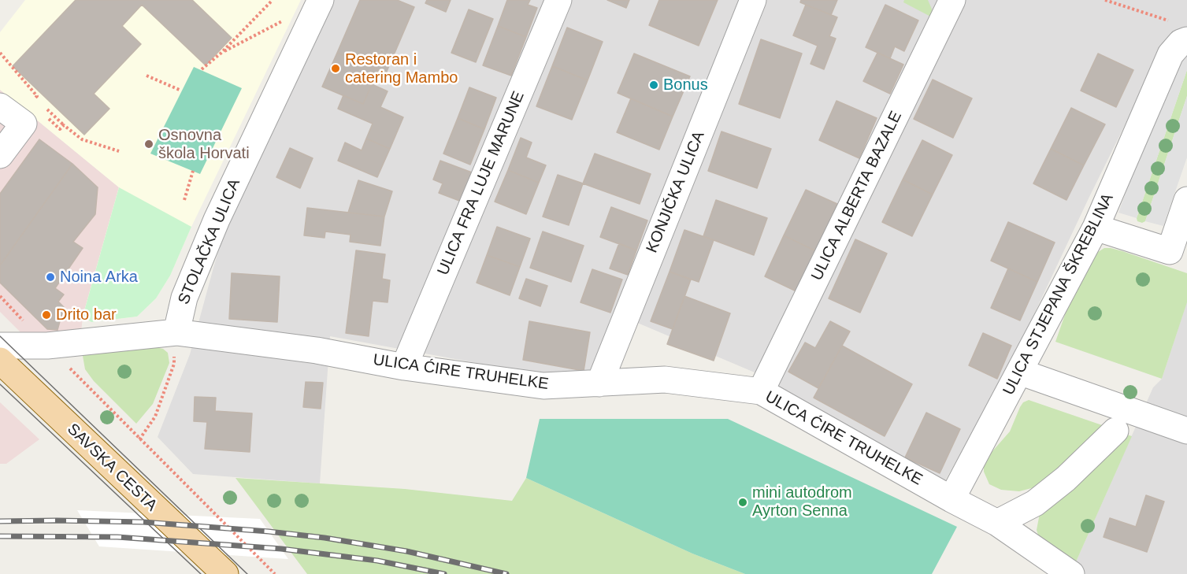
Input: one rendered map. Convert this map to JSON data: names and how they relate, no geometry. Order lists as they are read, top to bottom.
{
  "streets": {
    "main road": ["SAVSKA CESTA"],
    "street": [
      "ULICA FRA LUJE MARUNE",
      "KONJIČKA ULICA",
      "ULICA ALBERTA BAZALE",
      "STOLAČKA ULICA",
      "ULICA STJEPANA ŠKREBLINA",
      "ULICA ĆIRE TRUHELKE"
    ]
  },
  "crossings": [
    ["ULICA FRA LUJE MARUNE", "ULICA ĆIRE TRUHELKE"],
    ["KONJIČKA ULICA", "ULICA ĆIRE TRUHELKE"],
    ["ULICA ALBERTA BAZALE", "ULICA ĆIRE TRUHELKE"],
    ["STOLAČKA ULICA", "ULICA ĆIRE TRUHELKE"],
    ["ULICA STJEPANA ŠKREBLINA", "ULICA ĆIRE TRUHELKE"]
  ],
  "places": [
    "Restoran i catering Mambo",
    "Bonus",
    "Osnovna škola Horvati",
    "Noina Arka",
    "Drito bar",
    "mini autodrom Ayrton Senna"
  ]
}
